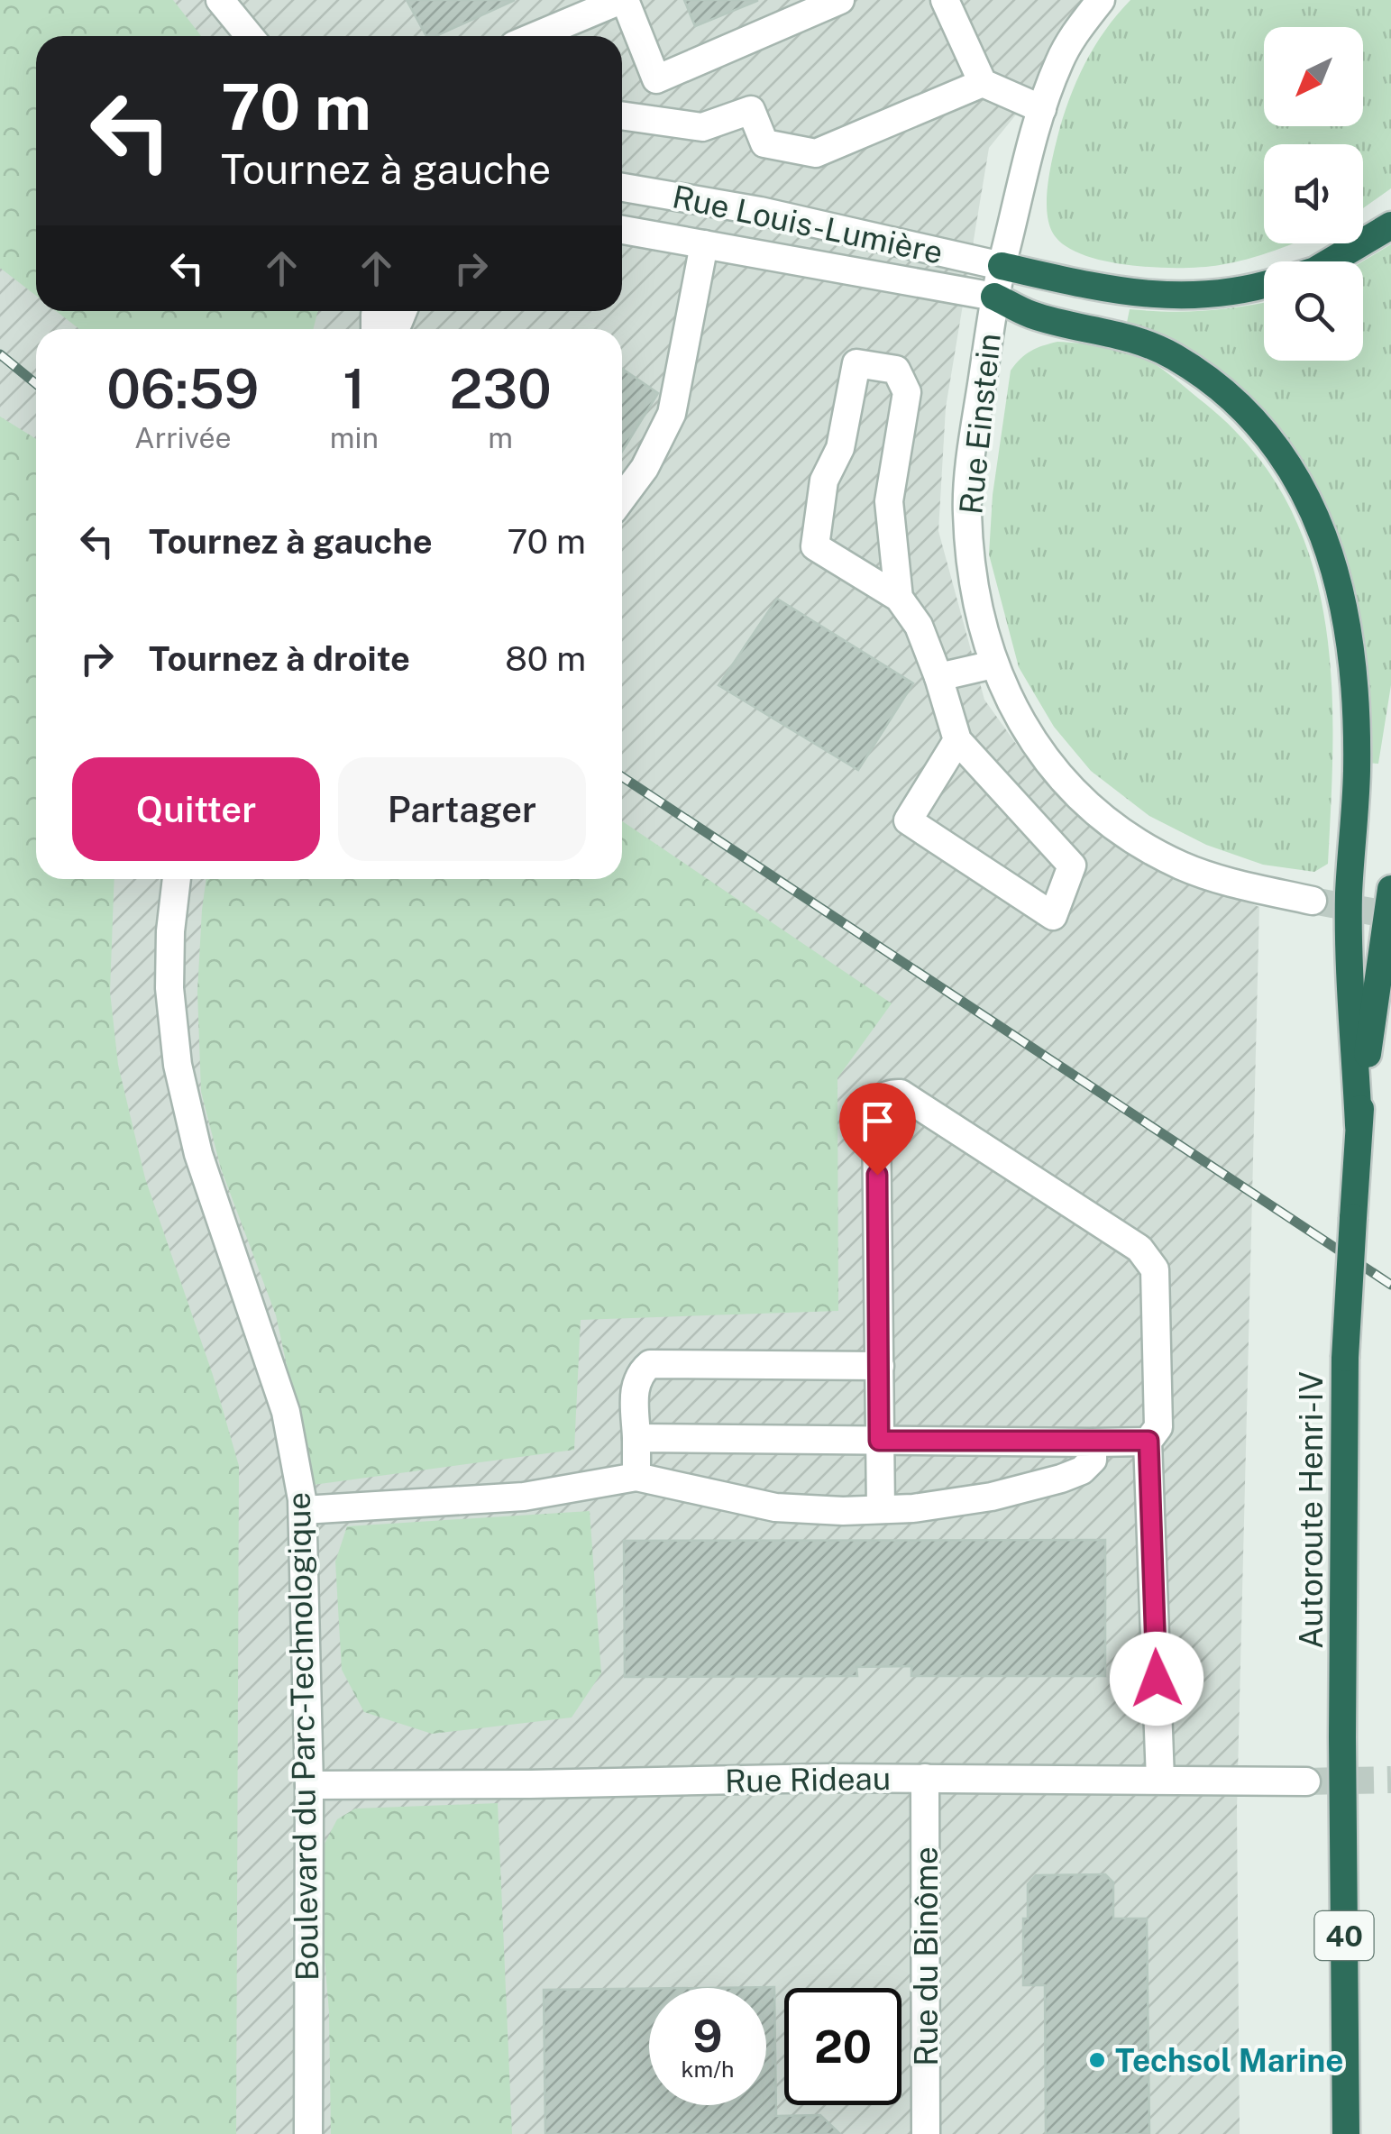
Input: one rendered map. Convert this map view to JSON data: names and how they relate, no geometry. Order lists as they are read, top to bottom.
{
  "streets": {
    "highway": ["Autoroute Henri-IV", "40"],
    "street": [
      "Rue Louis-Lumière",
      "Rue Einstein",
      "Boulevard du Parc-Technologique",
      "Rue Rideau",
      "Rue du Binôme"
    ]
  },
  "crossings": [
    ["Rue Louis-Lumière", "Rue Einstein"],
    ["Boulevard du Parc-Technologique", "Rue Rideau"],
    ["Rue Rideau", "Rue du Binôme"]
  ],
  "places": ["Techsol Marine"],
  "north": "bottom left",
  "page": {
    "turn": ["70 m", "Tournez à gauche"],
    "eta": [
      "06:59",
      "Arrivée",
      "1",
      "min",
      "230",
      "m"
    ],
    "list": [
      {
        "name": "Tournez à gauche",
        "value": "70 m"
      },
      {
        "name": "Tournez à droite",
        "value": "80 m"
      }
    ],
    "buttons": ["Quitter", "Partager"],
    "speed": "9 km/h",
    "limit": "20"
  }
}
